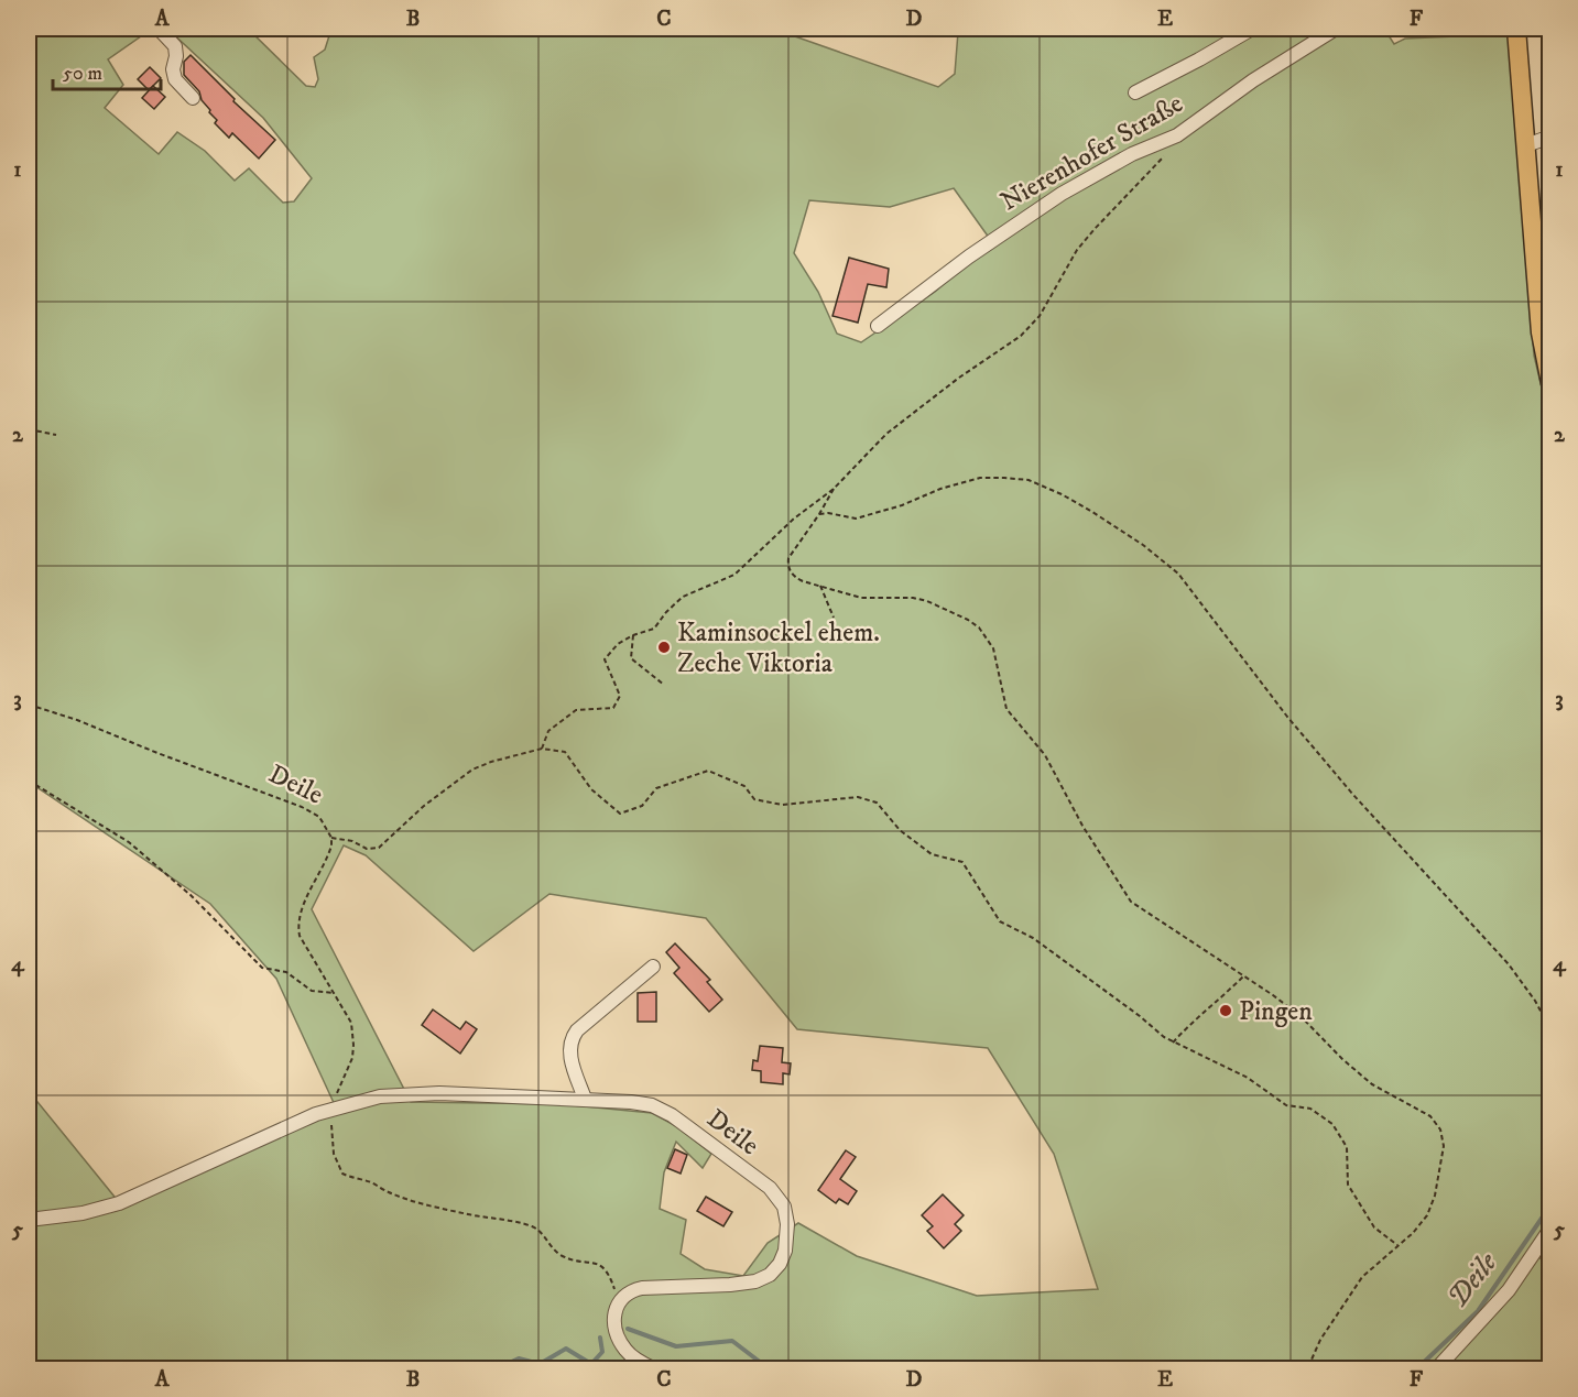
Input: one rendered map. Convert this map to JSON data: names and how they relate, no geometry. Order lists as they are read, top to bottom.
{
  "streets": {
    "street": ["Nierenhofer Straße", "Deile"]
  },
  "water": ["Deile"],
  "places": ["Kaminsockel ehem. Zeche Viktoria", "Pingen"],
  "scale_bar": "50 m",
  "grid": {
    "columns": [
      "A",
      "B",
      "C",
      "D",
      "E",
      "F"
    ],
    "rows": [
      "1",
      "2",
      "3",
      "4",
      "5"
    ]
  }
}
